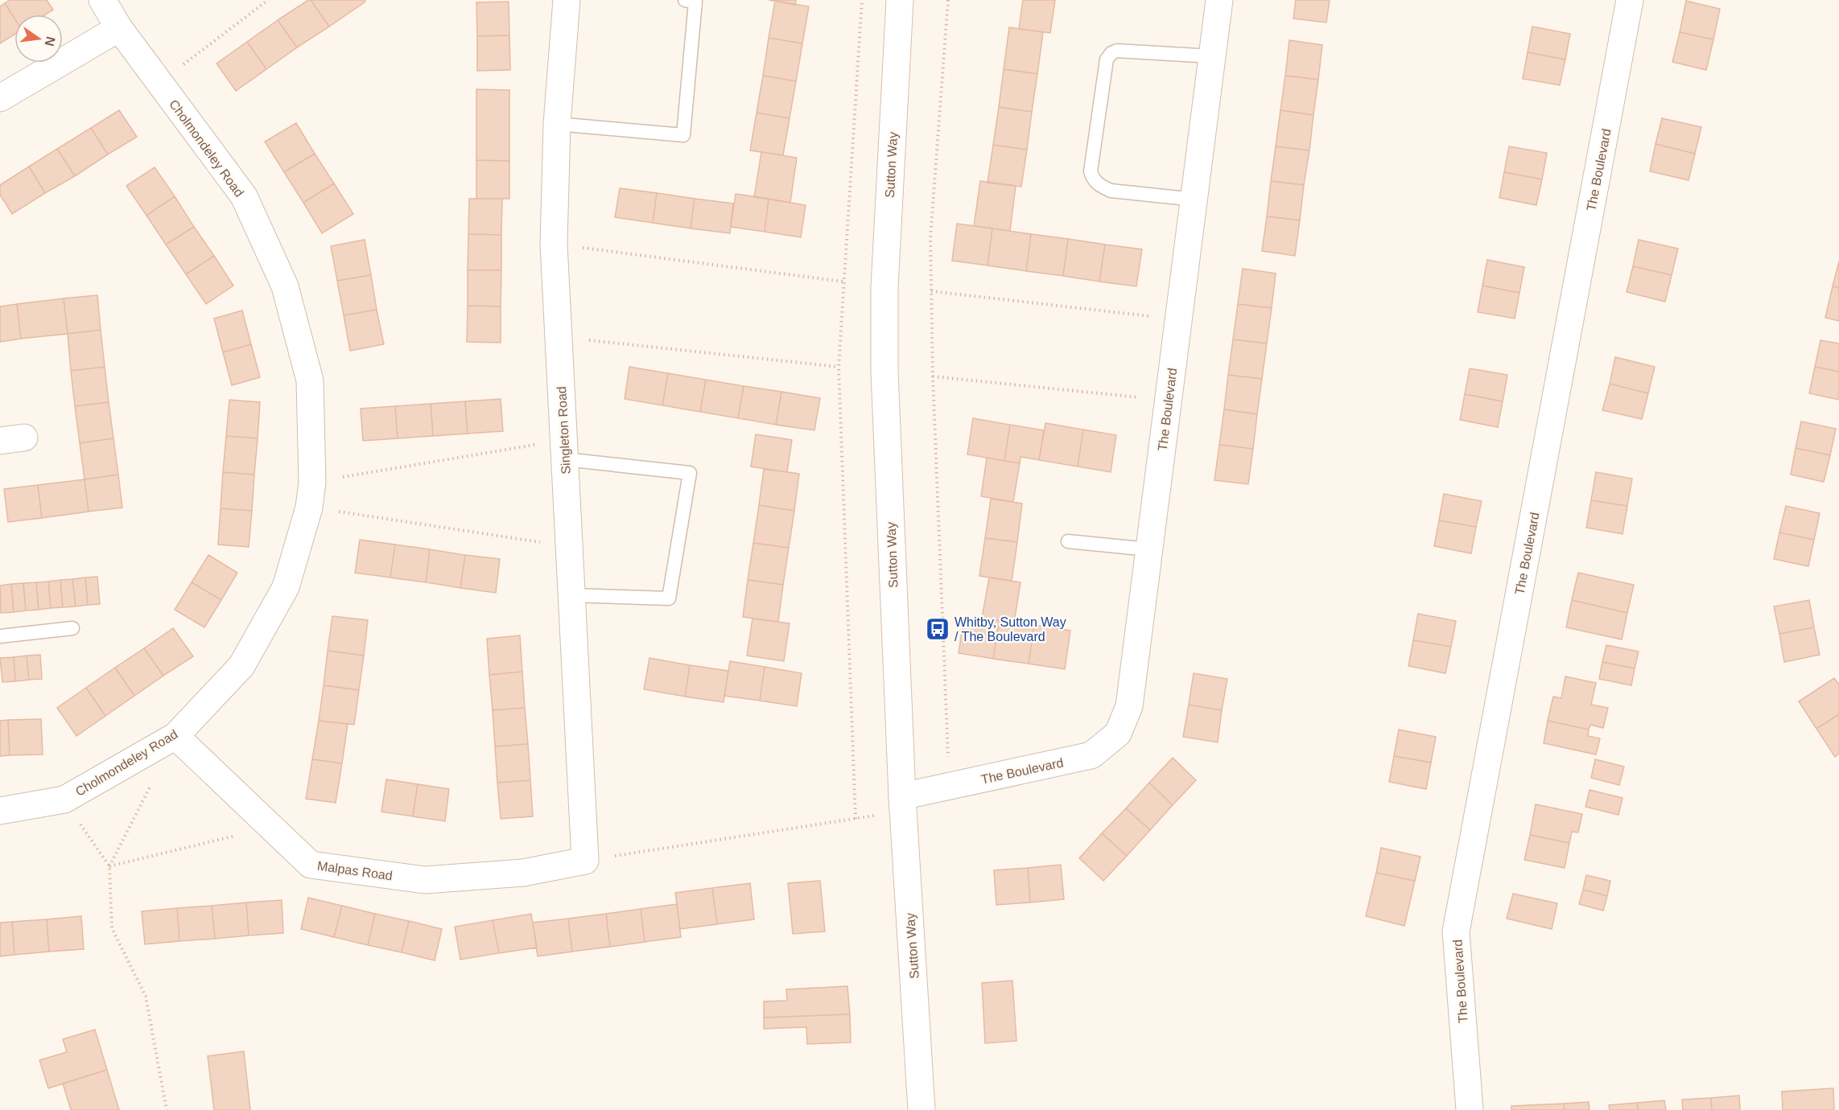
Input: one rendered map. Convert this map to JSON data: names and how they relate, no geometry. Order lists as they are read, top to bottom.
{
  "streets": {
    "street": [
      "Cholmondeley Road",
      "Sutton Way",
      "The Boulevard",
      "Singleton Road",
      "Malpas Road"
    ]
  },
  "crossings": [
    ["Cholmondeley Road", "Malpas Road"],
    ["Sutton Way", "The Boulevard"],
    ["Singleton Road", "Malpas Road"]
  ],
  "places": {
    "bus stop": ["Whitby, Sutton Way / The Boulevard"]
  },
  "north": "right"
}
